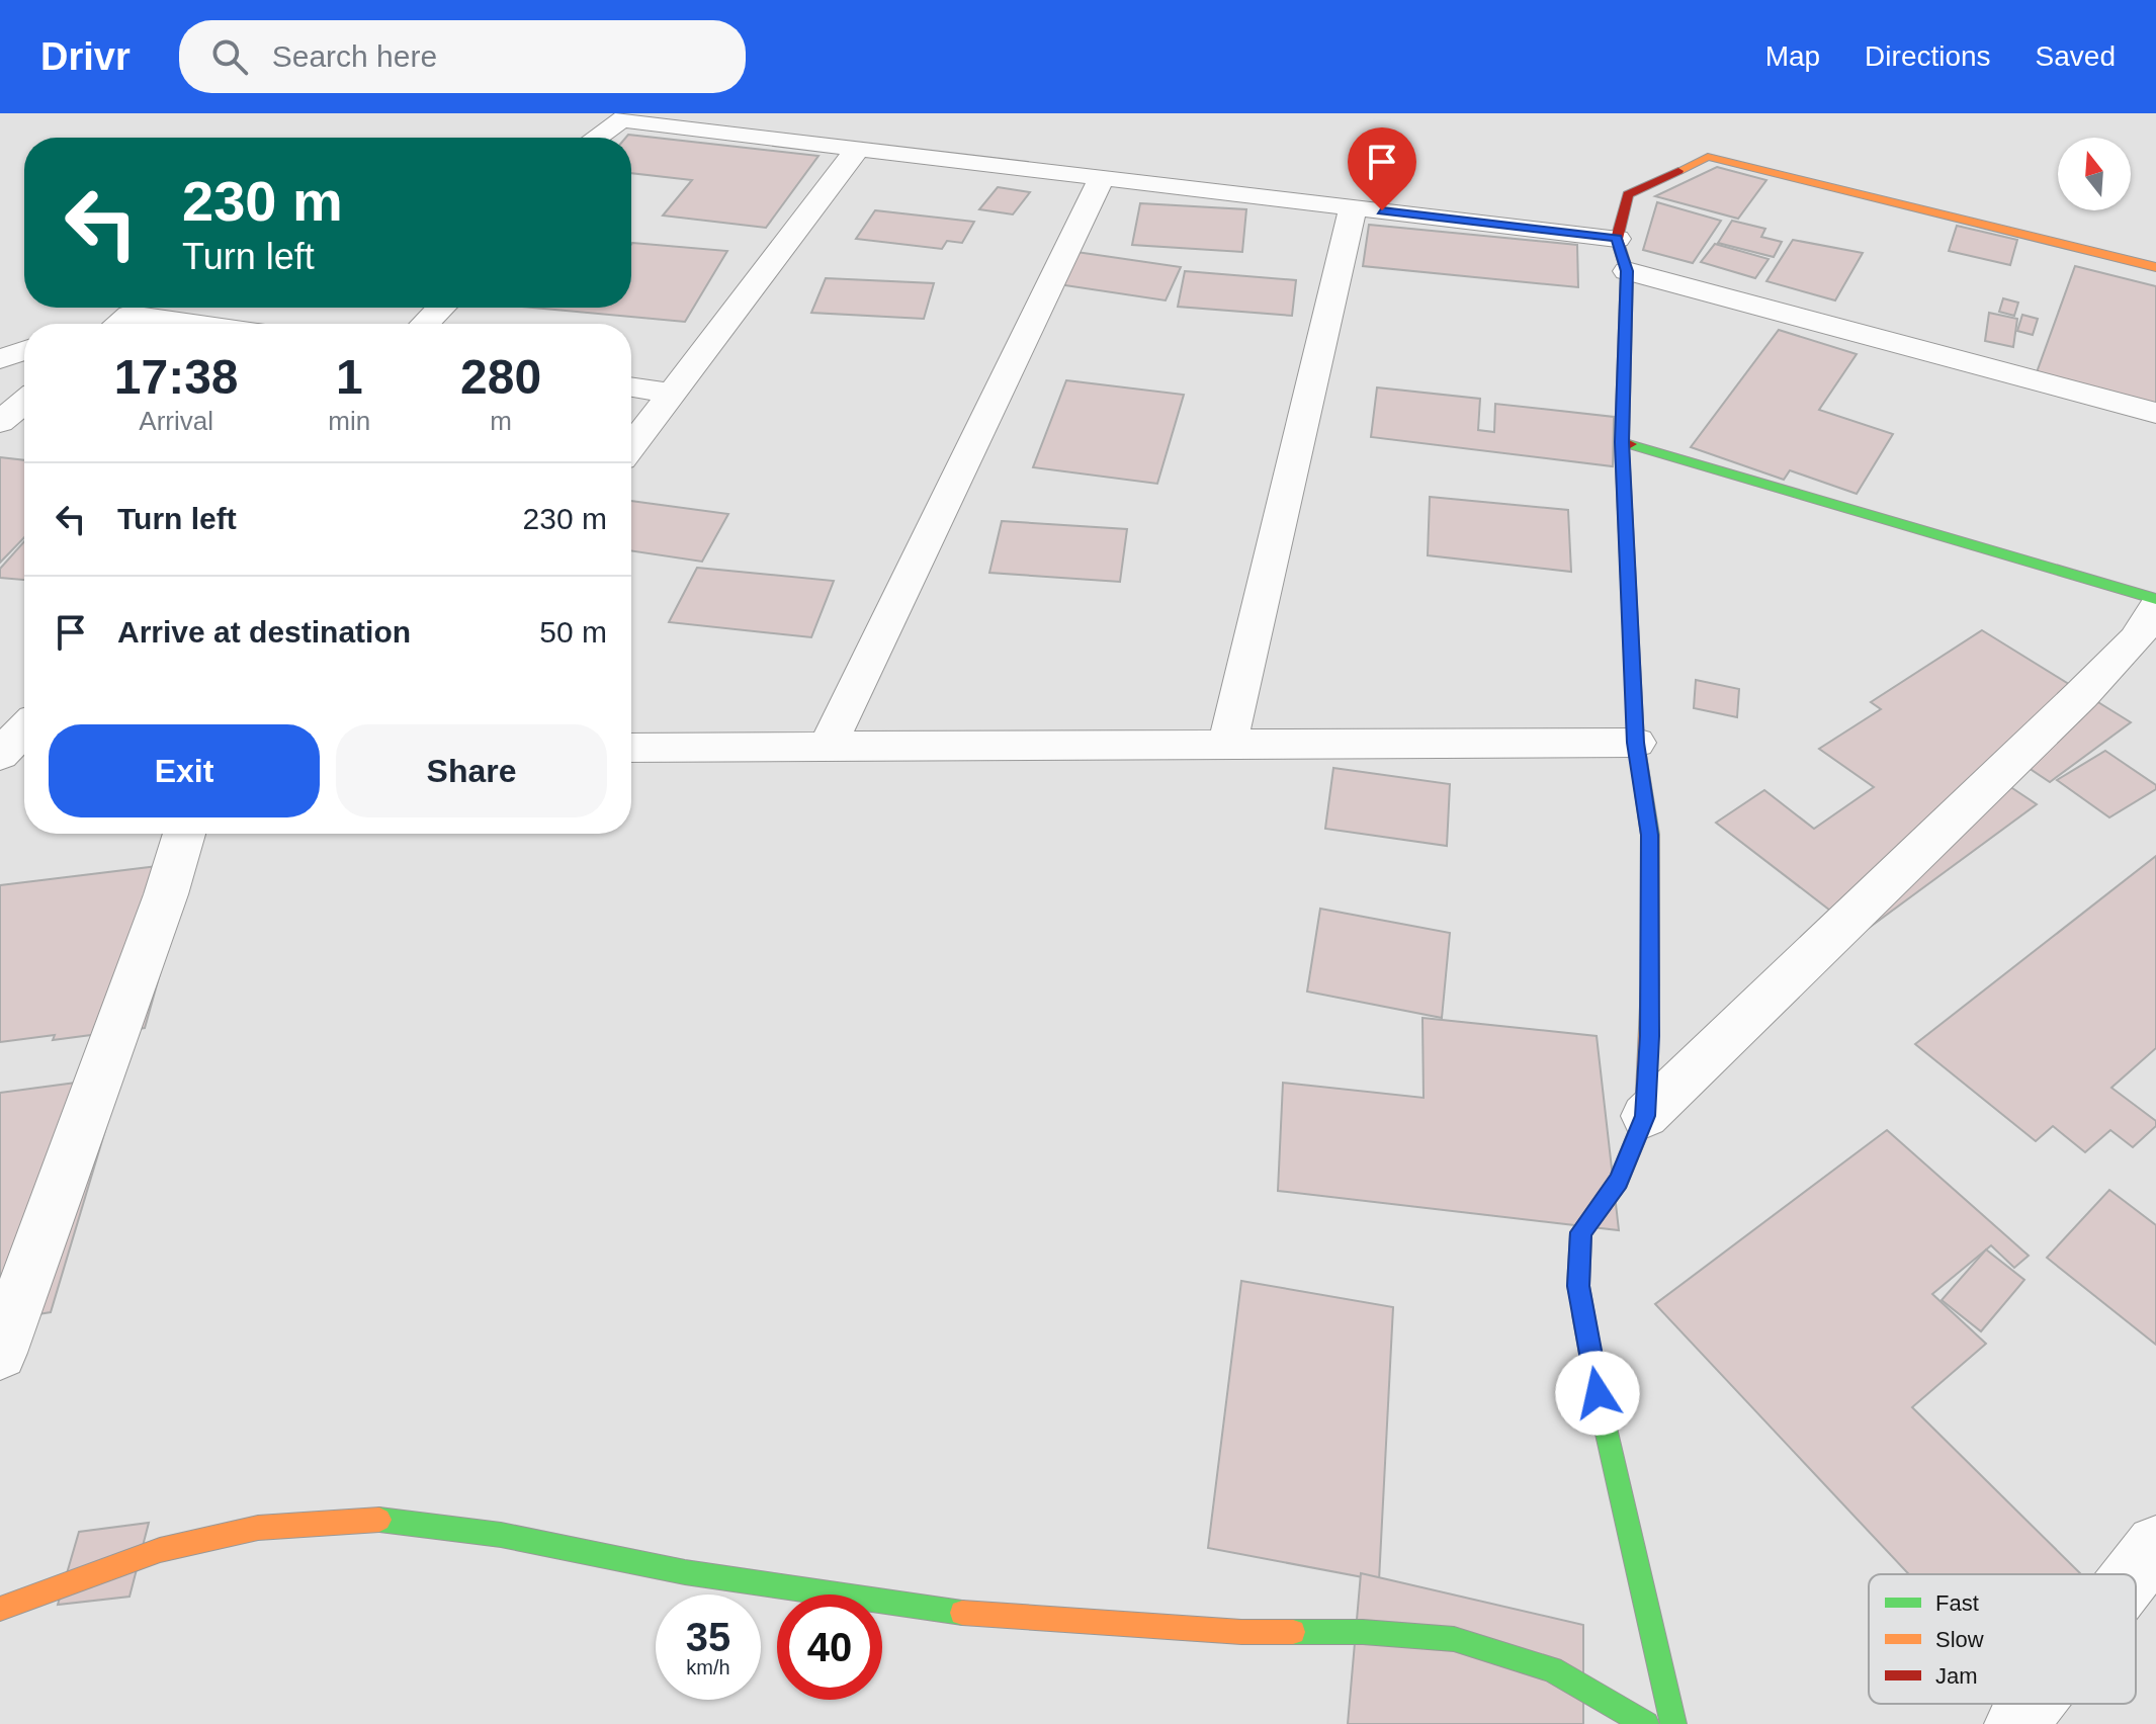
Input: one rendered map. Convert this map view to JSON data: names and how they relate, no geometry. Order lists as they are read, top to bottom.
{
  "legend": ["Fast", "Slow", "Jam"],
  "north": "top",
  "page": {
    "header": "Drivr",
    "search": "Search here",
    "nav": ["Map", "Directions", "Saved"],
    "turn": ["230 m", "Turn left"],
    "eta": [
      "17:38",
      "Arrival",
      "1",
      "min",
      "280",
      "m"
    ],
    "list": [
      {
        "name": "Turn left",
        "value": "230 m"
      },
      {
        "name": "Arrive at destination",
        "value": "50 m"
      }
    ],
    "buttons": ["Exit", "Share"],
    "speed": "35 km/h",
    "limit": "40"
  }
}
